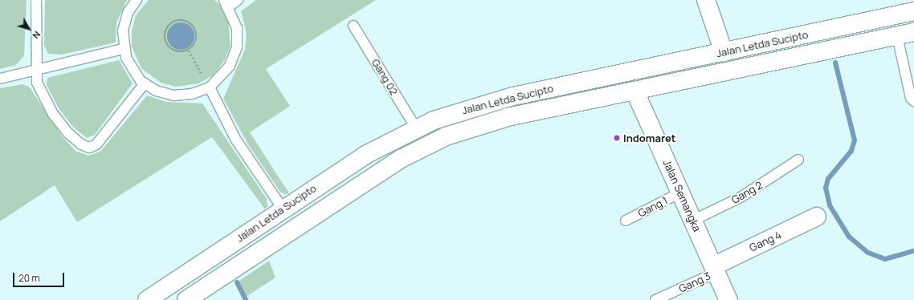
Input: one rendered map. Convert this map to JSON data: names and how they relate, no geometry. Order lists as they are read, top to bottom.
{
  "streets": {
    "main road": ["Jalan Letda Sucipto", "Jalan Semangka", "Gang 4"],
    "lane": [
      "Gang 02",
      "Gang 2",
      "Gang 1",
      "Gang 3"
    ]
  },
  "crossings": [
    ["Jalan Letda Sucipto", "Gang 02"],
    ["Jalan Letda Sucipto", "Jalan Semangka"],
    ["Gang 2", "Jalan Semangka"],
    ["Jalan Semangka", "Gang 1"],
    ["Jalan Semangka", "Gang 4"],
    ["Jalan Semangka", "Gang 3"],
    ["Gang 4", "Gang 3"]
  ],
  "places": ["Indomaret"],
  "scale_bar": "20 m",
  "north": "bottom right"
}
